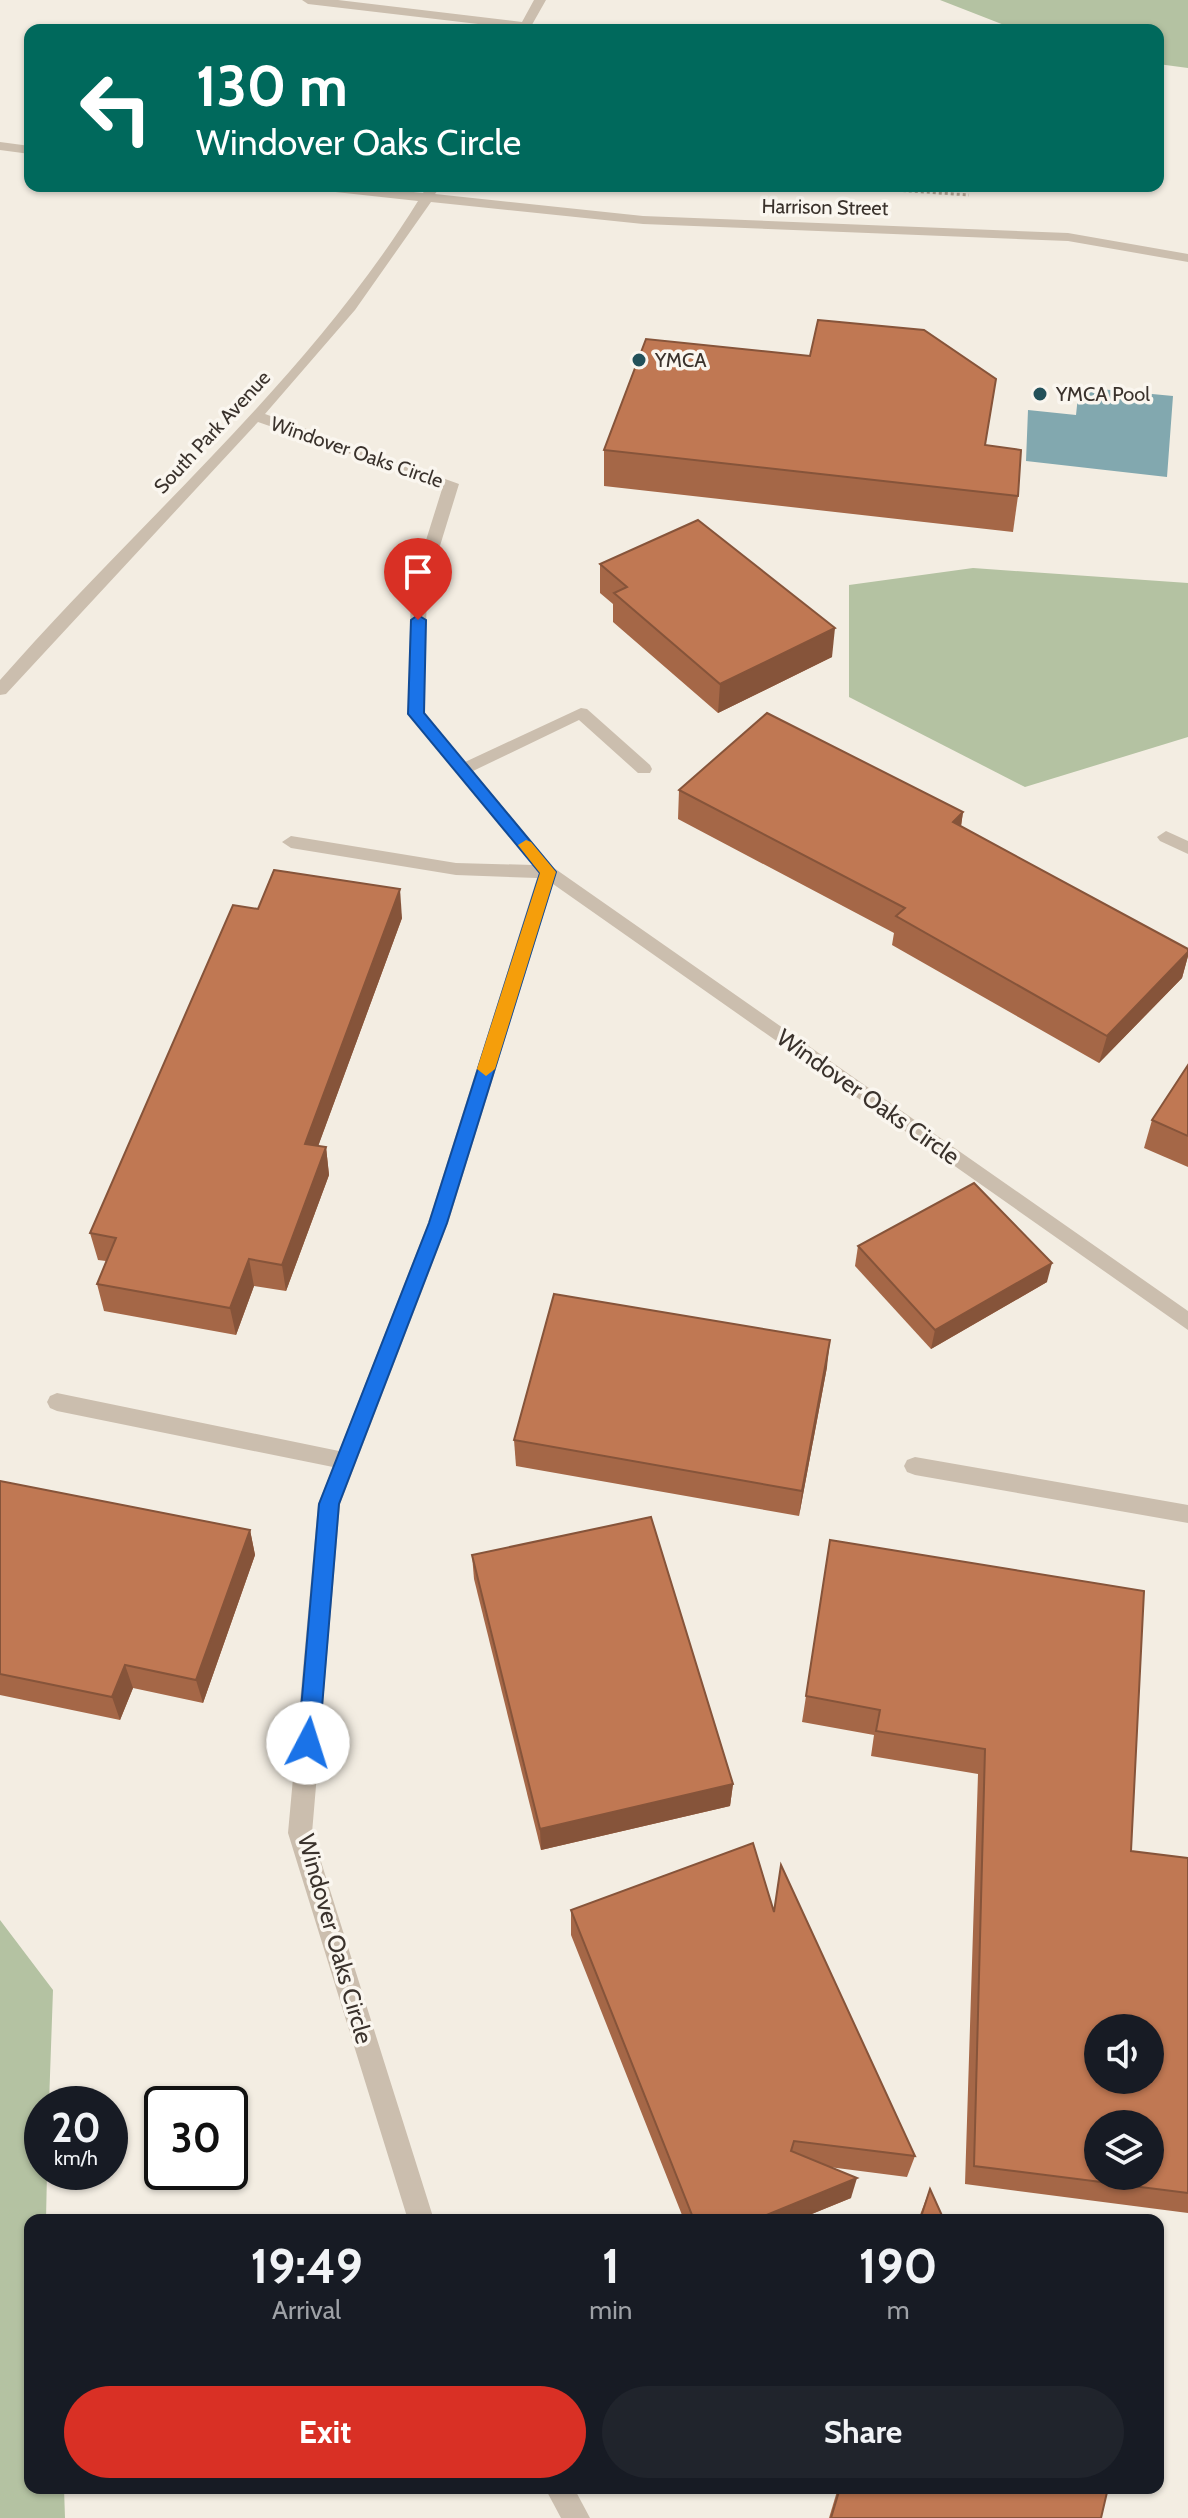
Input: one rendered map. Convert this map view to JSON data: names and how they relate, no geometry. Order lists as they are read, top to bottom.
{
  "streets": {
    "street": ["Harrison Street", "South Park Avenue", "Windover Oaks Circle"]
  },
  "crossings": [
    ["Harrison Street", "South Park Avenue"],
    ["South Park Avenue", "Windover Oaks Circle"]
  ],
  "places": ["YMCA", "YMCA Pool"],
  "page": {
    "turn": ["130 m", "Windover Oaks Circle"],
    "speed": "20 km/h",
    "limit": "30",
    "eta": [
      "19:49",
      "Arrival",
      "1",
      "min",
      "190",
      "m"
    ],
    "buttons": ["Exit", "Share"]
  }
}
